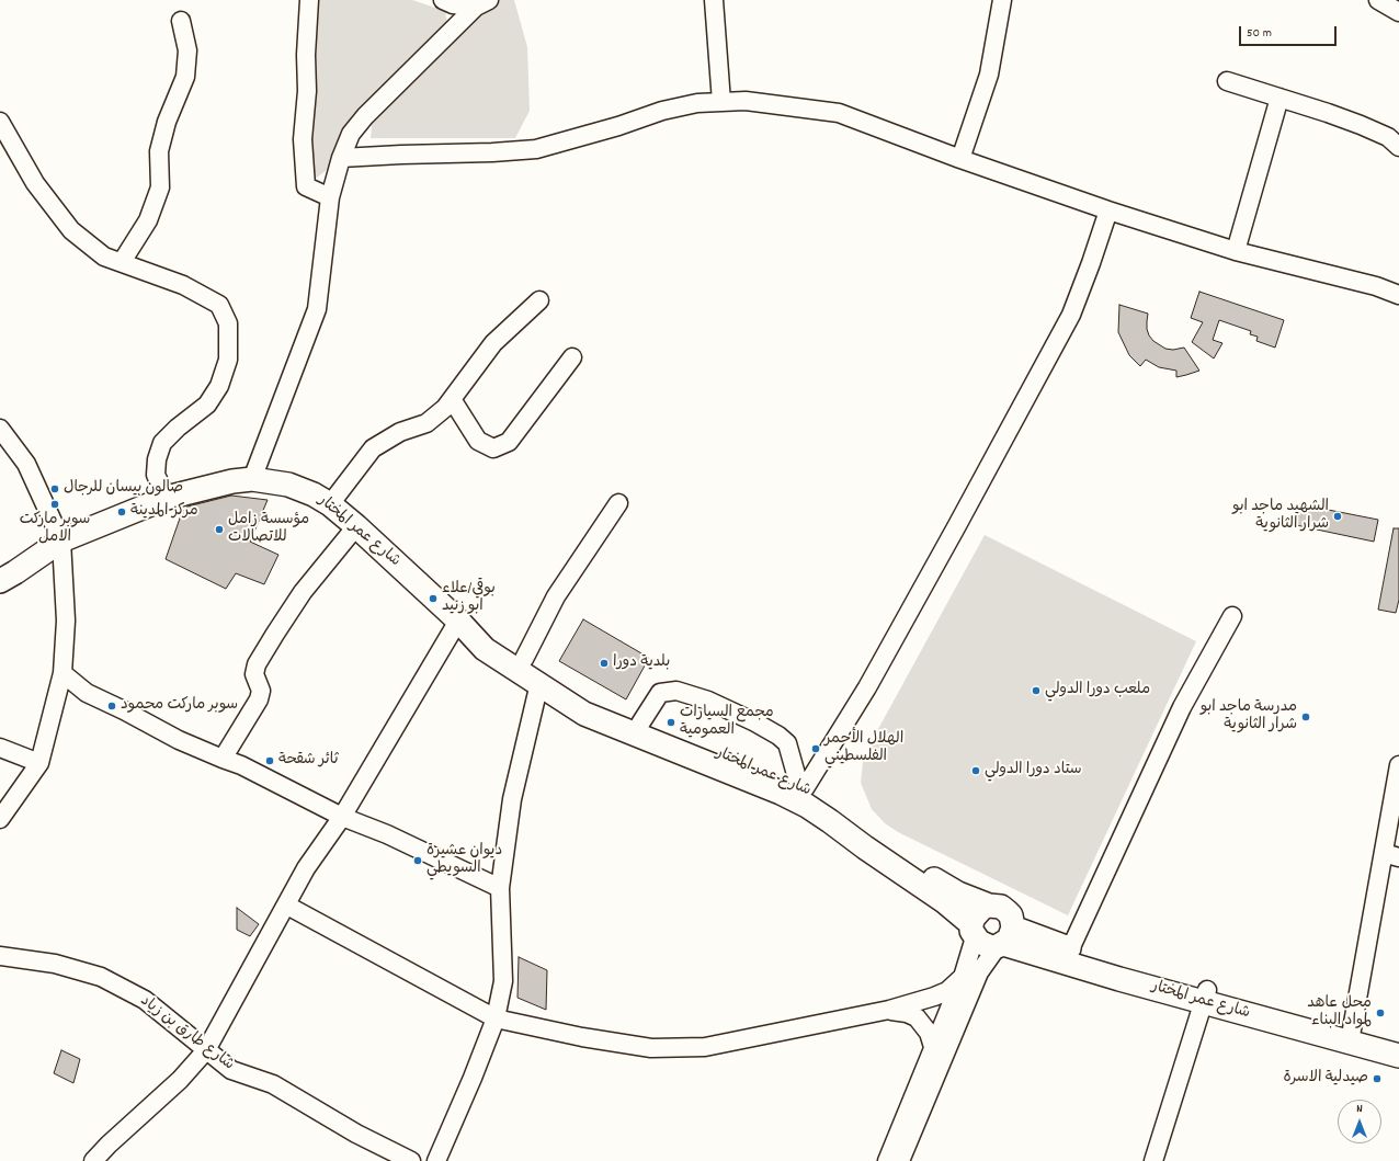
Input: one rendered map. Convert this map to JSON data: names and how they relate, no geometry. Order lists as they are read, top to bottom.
{
  "streets": {
    "main road": ["شارع عمر المختار"],
    "street": ["شارع طارق بن زياد"]
  },
  "places": [
    "صالون بيسان للرجال",
    "سوبر ماركت الامل",
    "مركز المدينة",
    "الشهيد ماجد ابو شرار الثانوية",
    "مؤسسة زامل للاتصالات",
    "بوقي/علاء ابو زنيد",
    "بلدية دورا",
    "ملعب دورا الدولي",
    "سوبر ماركت محمود",
    "مدرسة ماجد ابو شرار الثانوية",
    "مجمع السيارات العمومية",
    "الهلال الأحمر الفلسطيني",
    "ثائر شقحة",
    "ستاد دورا الدولي",
    "ديوان عشيرة السويطي",
    "محل عاهد لمواد البناء",
    "صيدلية الاسرة"
  ],
  "scale_bar": "50 m",
  "north": "top"
}
